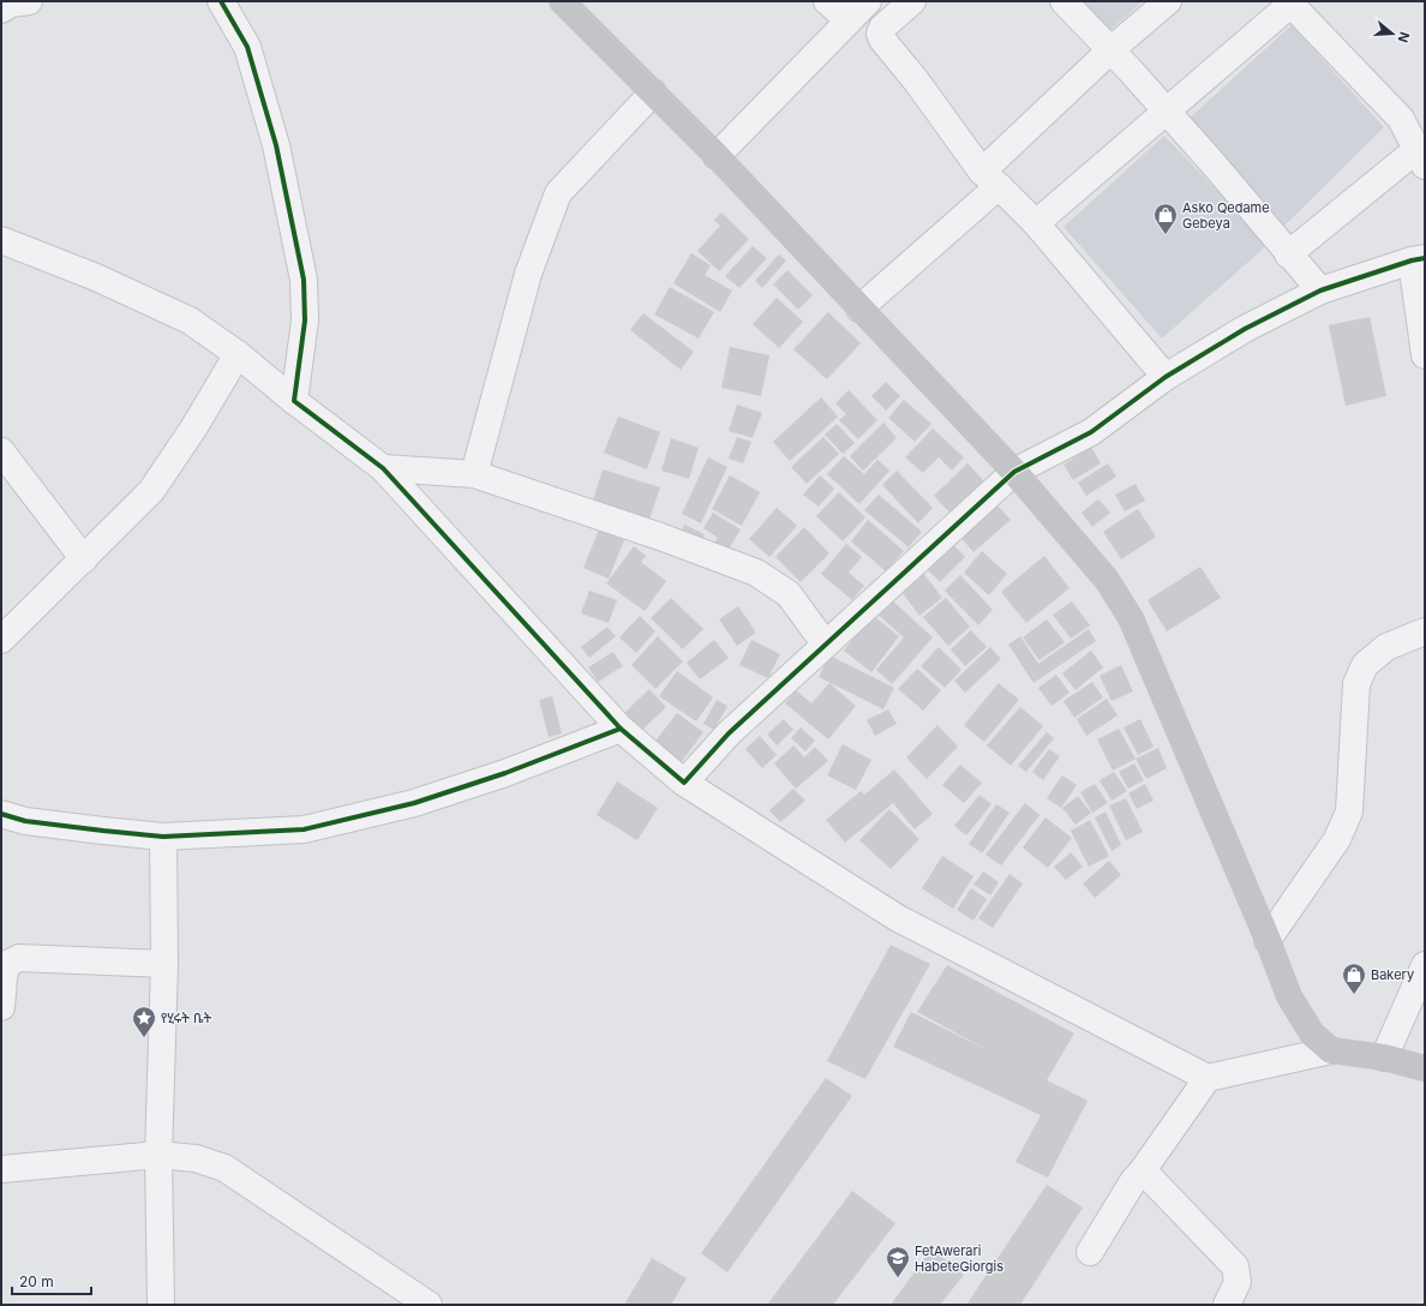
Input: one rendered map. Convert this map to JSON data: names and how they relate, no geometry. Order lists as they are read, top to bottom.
{
  "places": {
    "shop": ["Asko Qedame Gebeya", "Bakery"],
    "place": ["የሂሩት ቤት"],
    "school or university": ["FetAwerari HabeteGiorgis"]
  },
  "scale_bar": "20 m",
  "north": "right"
}
